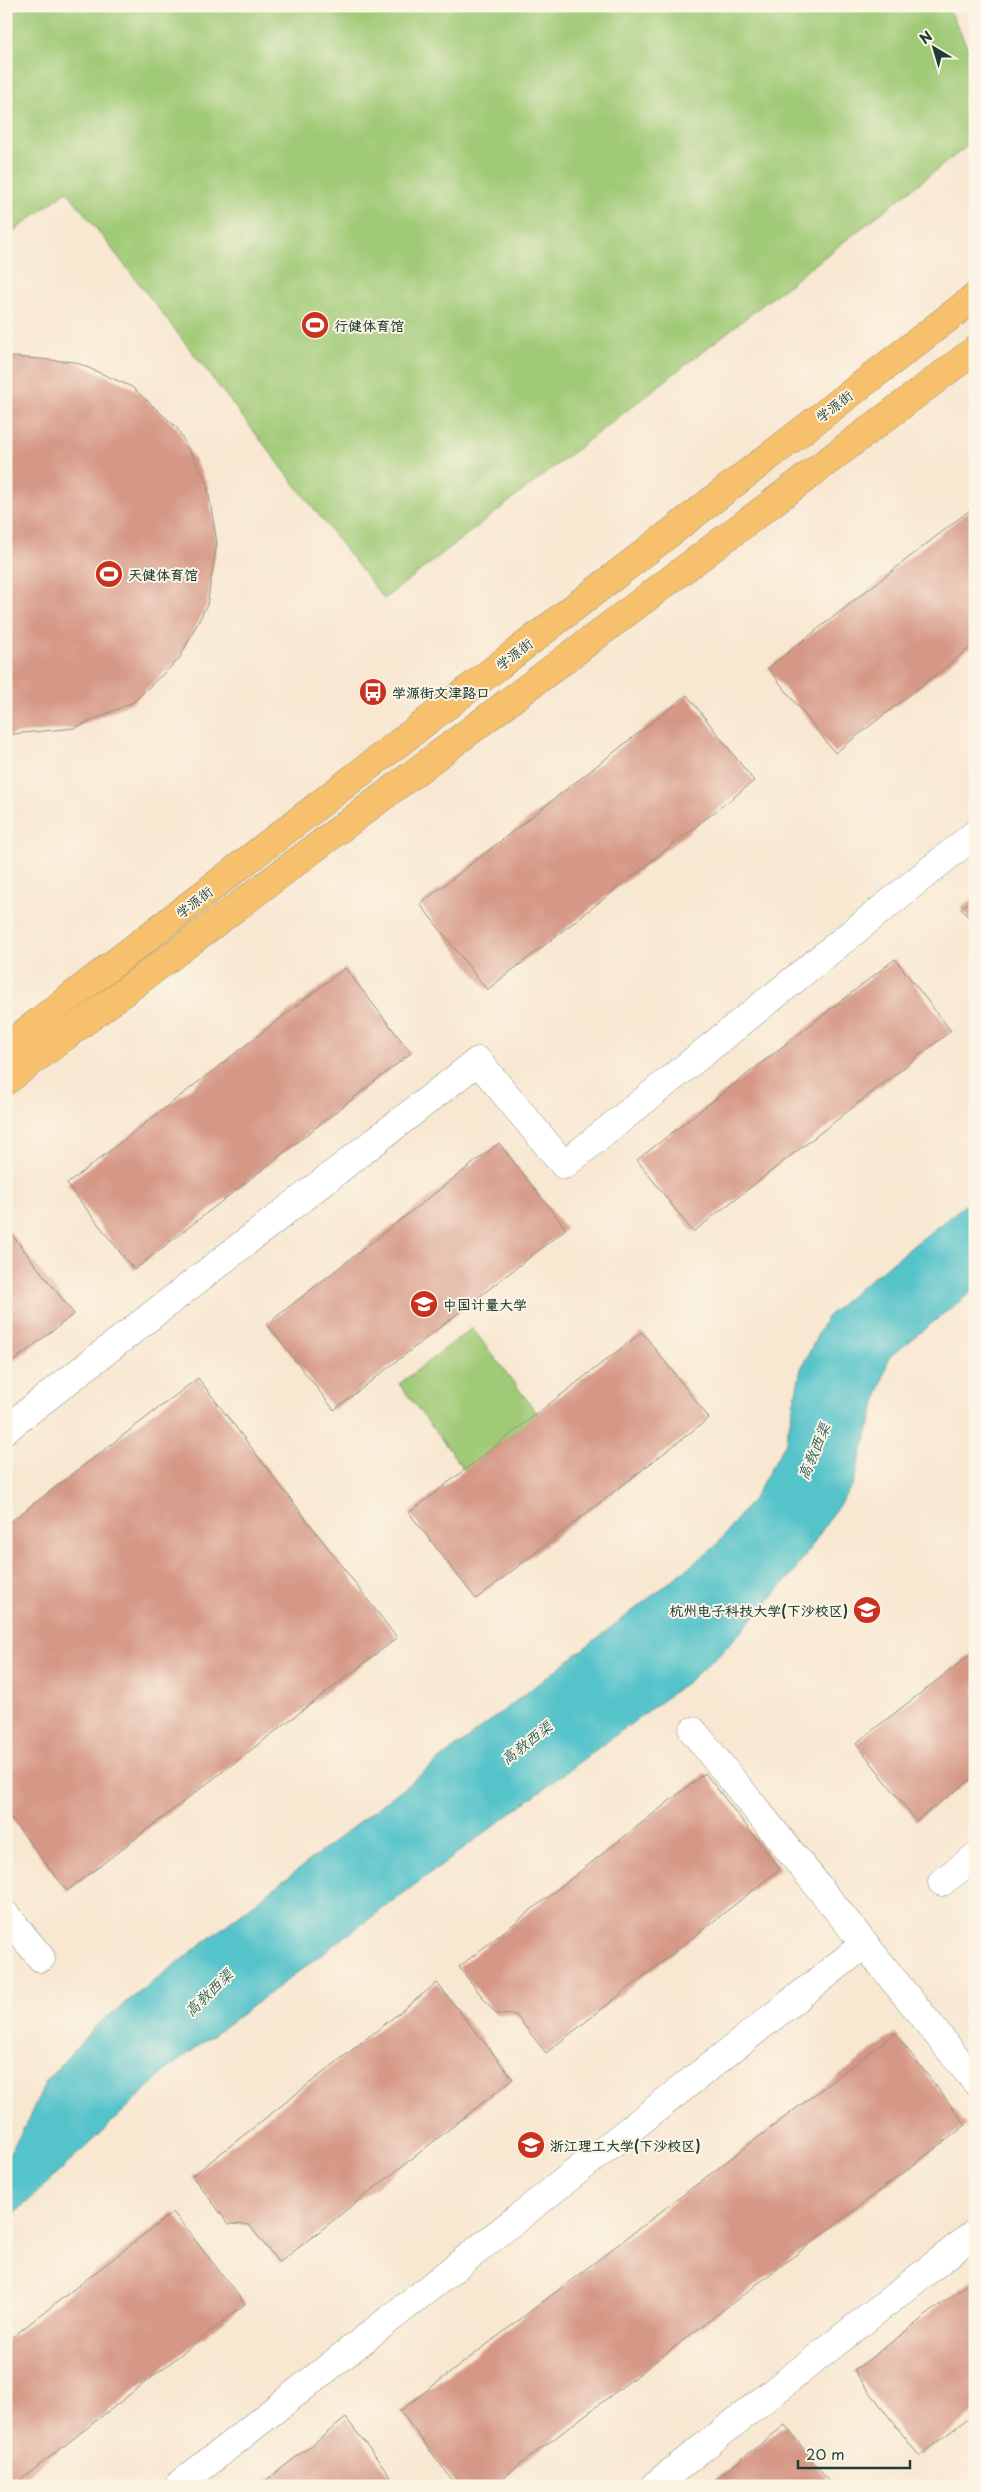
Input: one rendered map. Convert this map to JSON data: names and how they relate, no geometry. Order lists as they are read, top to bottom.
{
  "streets": {
    "main road": ["学源街"]
  },
  "water": ["高教西渠"],
  "places": {
    "sports": ["行健体育馆", "天健体育馆"],
    "bus stop": ["学源街文津路口"],
    "school or university": ["中国计量大学", "杭州电子科技大学(下沙校区)", "浙江理工大学(下沙校区)"]
  },
  "scale_bar": "20 m",
  "north": "top left"
}
